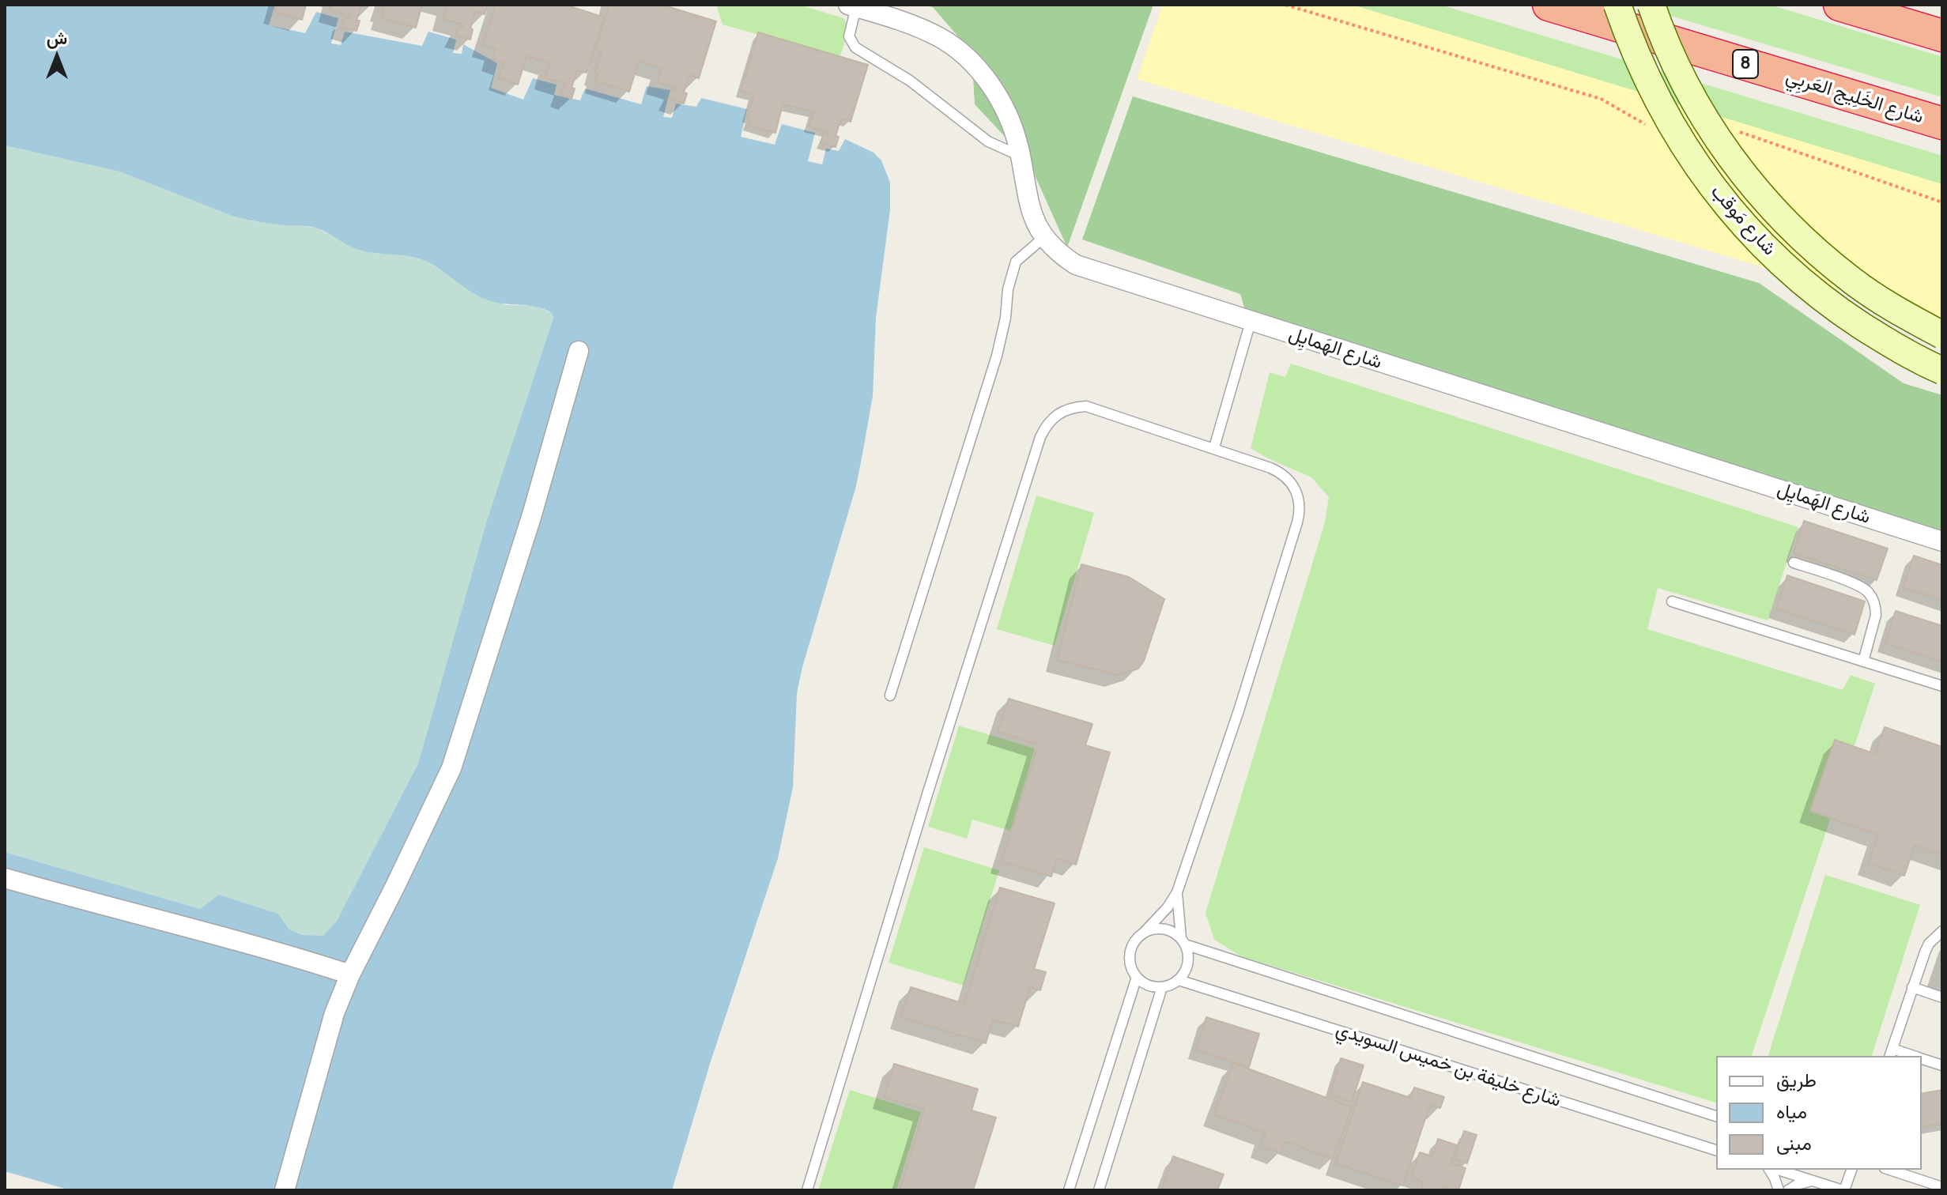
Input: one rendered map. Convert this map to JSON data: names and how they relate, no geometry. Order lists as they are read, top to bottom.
{
  "streets": {
    "highway": ["8", "شارع الخَلِيج العَربِي"],
    "main road": ["شارع مَوقب"],
    "street": ["شارع الهَمايِل"],
    "lane": ["شارع خليفة بن خميس السويدي"]
  },
  "legend": ["طريق", "مياه", "مبنى"],
  "north": "top"
}
